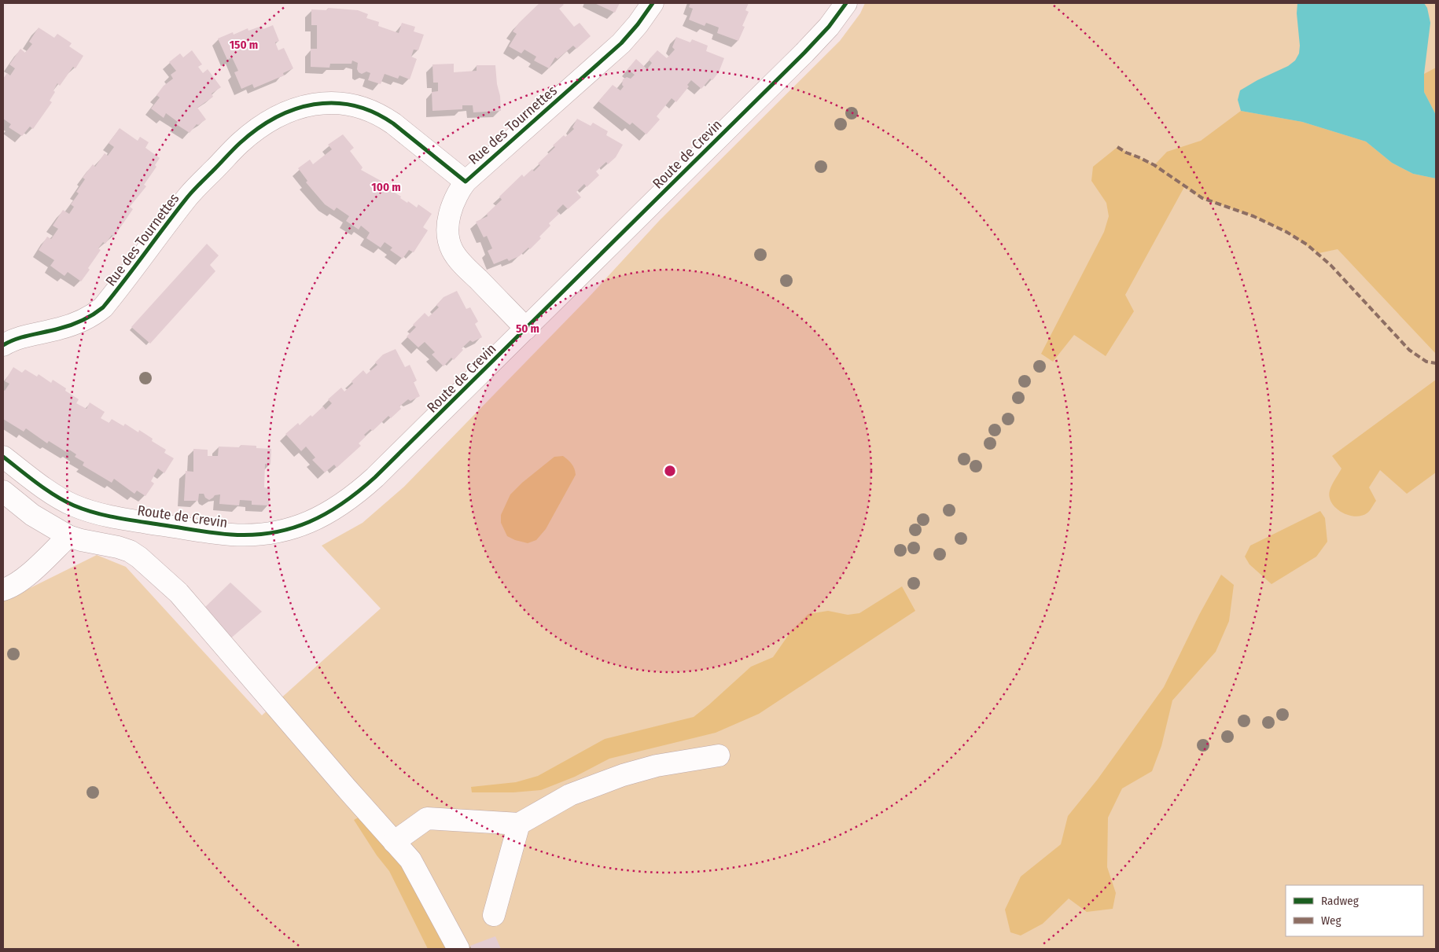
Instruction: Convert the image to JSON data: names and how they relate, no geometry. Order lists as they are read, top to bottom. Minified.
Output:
{"streets":{"street":["Rue des Tournettes","Route de Crevin"]},"crossings":[["Rue des Tournettes","Route de Crevin"]],"legend":["Radweg","Weg"],"rings":["150 m","100 m","50 m"]}
